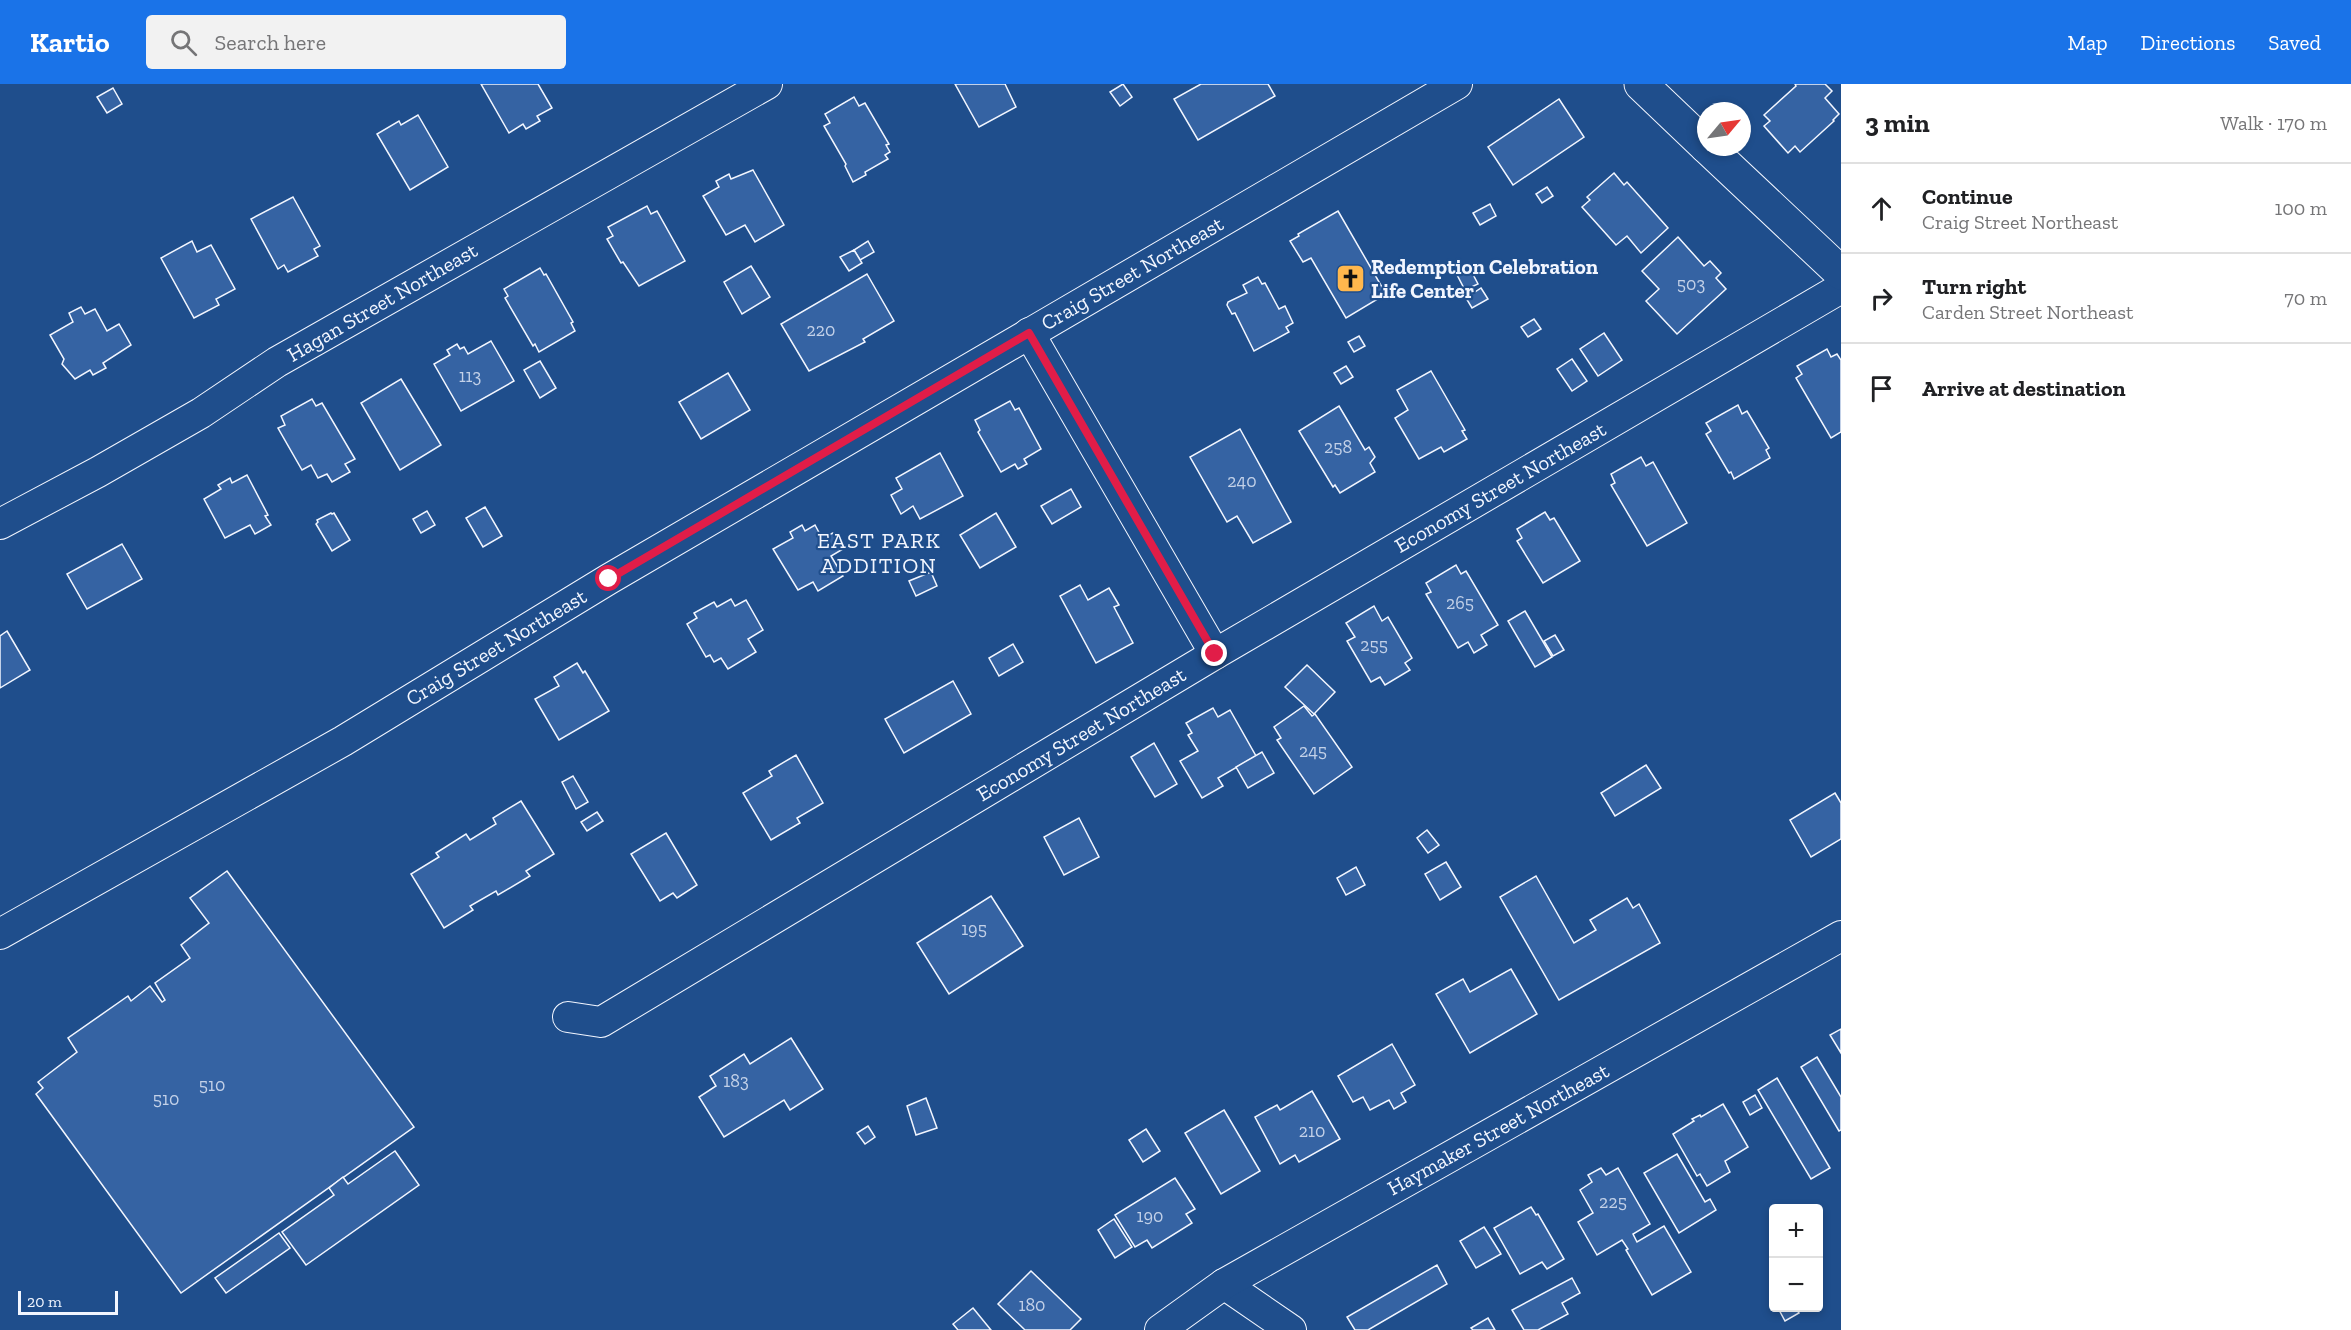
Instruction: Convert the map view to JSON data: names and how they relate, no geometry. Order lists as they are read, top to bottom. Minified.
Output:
{"streets":{"street":["Craig Street Northeast","Hagan Street Northeast","Economy Street Northeast","Haymaker Street Northeast"]},"districts":["EAST PARK ADDITION"],"places":{"church":["Redemption Celebration Life Center"]},"house_numbers":["503","220","113","258","240","265","255","245","195","183","510","510","210","225","190","180"],"scale_bar":"20 m","north":"top right","page":{"header":"Kartio","search":"Search here","nav":["Map","Directions","Saved"],"heading":["3 min","Walk · 170 m"],"list":[["Continue","Craig Street Northeast","100 m"],["Turn right","Carden Street Northeast","70 m"],"Arrive at destination"],"map_buttons":["+","−"],"scale":"20 m"}}
